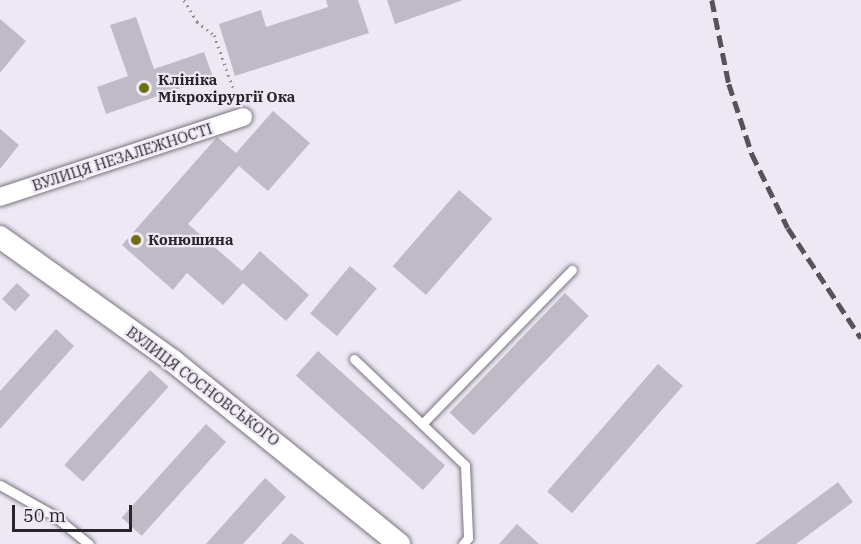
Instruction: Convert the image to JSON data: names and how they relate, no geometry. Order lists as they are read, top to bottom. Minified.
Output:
{"streets":{"street":["ВУЛИЦЯ НЕЗАЛЕЖНОСТІ","ВУЛИЦЯ СОСНОВСЬКОГО"]},"places":["Клініка Мікрохірургії Ока","Конюшина"],"scale_bar":"50 m"}
